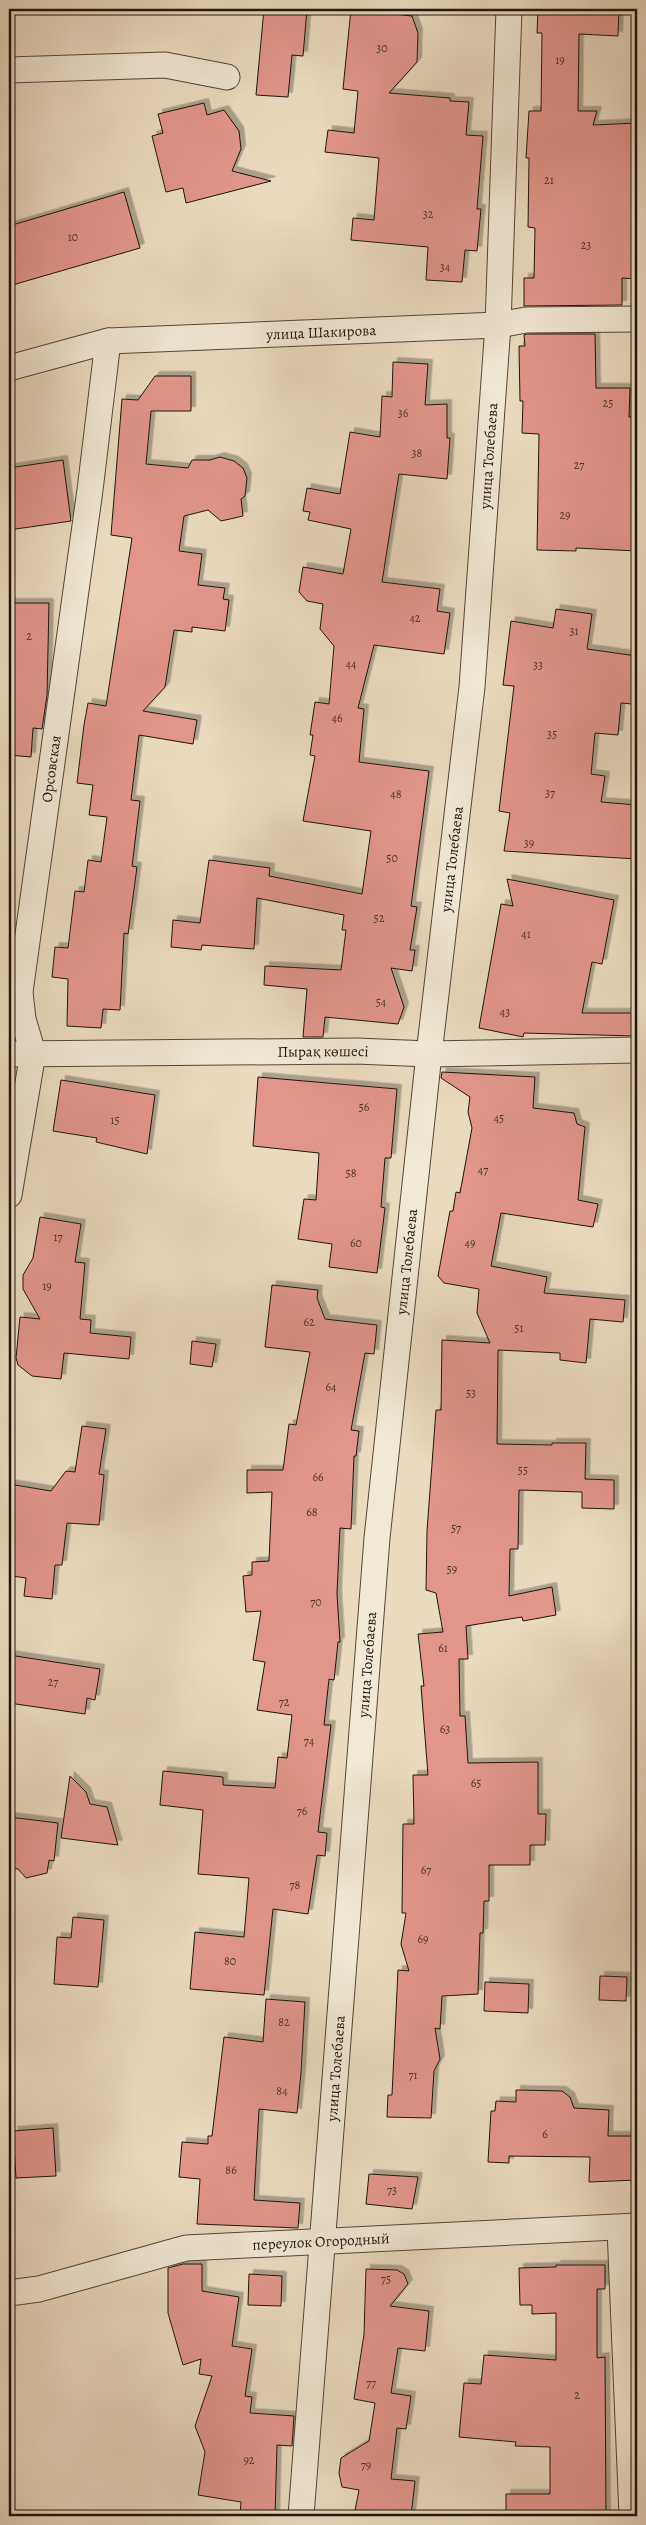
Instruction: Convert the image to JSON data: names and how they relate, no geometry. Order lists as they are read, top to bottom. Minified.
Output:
{"streets":{"street":["улица Шакирова","улица Толебаева","Орсовская","Пырақ көшесі","переулок Огородный"]},"crossings":[["улица Шакирова","улица Толебаева"],["улица Шакирова","Орсовская"],["улица Толебаева","Пырақ көшесі"],["улица Толебаева","переулок Огородный"],["Орсовская","Пырақ көшесі"]],"house_numbers":["30","19","21","32","10","23","34","25","36","38","27","29","42","31","2","44","33","46","35","37","48","39","50","52","41","54","43","56","45","15","47","58","17","60","49","19","62","51","64","53","55","66","68","57","59","70","61","27","72","63","74","65","76","67","78","69","80","82","71","84","6","86","73","75","77","2","92","79"]}
